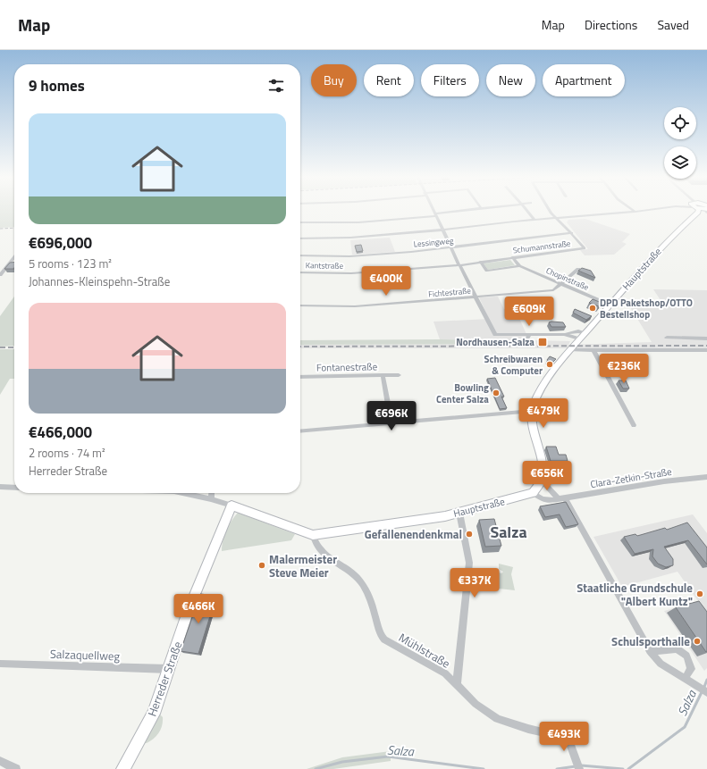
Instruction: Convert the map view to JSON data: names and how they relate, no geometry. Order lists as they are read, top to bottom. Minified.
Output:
{"streets":{"street":["Lessingweg","Schumannstraße","Kantstraße","Hauptstraße","Chopinstraße","Fichtestraße","Fontanestraße","Clara-Zetkin-Straße","Mühlstraße","Salzaquellweg","Herreder Straße"]},"crossings":[["Lessingweg","Schumannstraße"],["Schumannstraße","Kantstraße"],["Hauptstraße","Chopinstraße"],["Hauptstraße","Clara-Zetkin-Straße"],["Hauptstraße","Mühlstraße"],["Hauptstraße","Herreder Straße"],["Chopinstraße","Fichtestraße"],["Salzaquellweg","Herreder Straße"]],"districts":["Salza"],"water":["Salza"],"places":{"other":["DPD Paketshop/OTTO Bestellshop","Schreibwaren & Computer","Bowling Center Salza","Gefallenendenkmal","Malermeister Steve Meier","Staatliche Grundschule \"Albert Kuntz\"","Schulsporthalle"],"transit":["Nordhausen-Salza"]},"page":{"header":"Map","nav":["Map","Directions","Saved"],"chip":["Buy","Rent","Filters","New","Apartment"],"heading":"9 homes","list":[{"name":"€696,000","note":"5 rooms · 123 m² · Johannes-Kleinspehn-Straße"},{"name":"€466,000","note":"2 rooms · 74 m² · Herreder Straße"}],"price":["€400K","€609K","€236K","€479K","€696K","€656K","€337K","€466K","€493K"]}}
